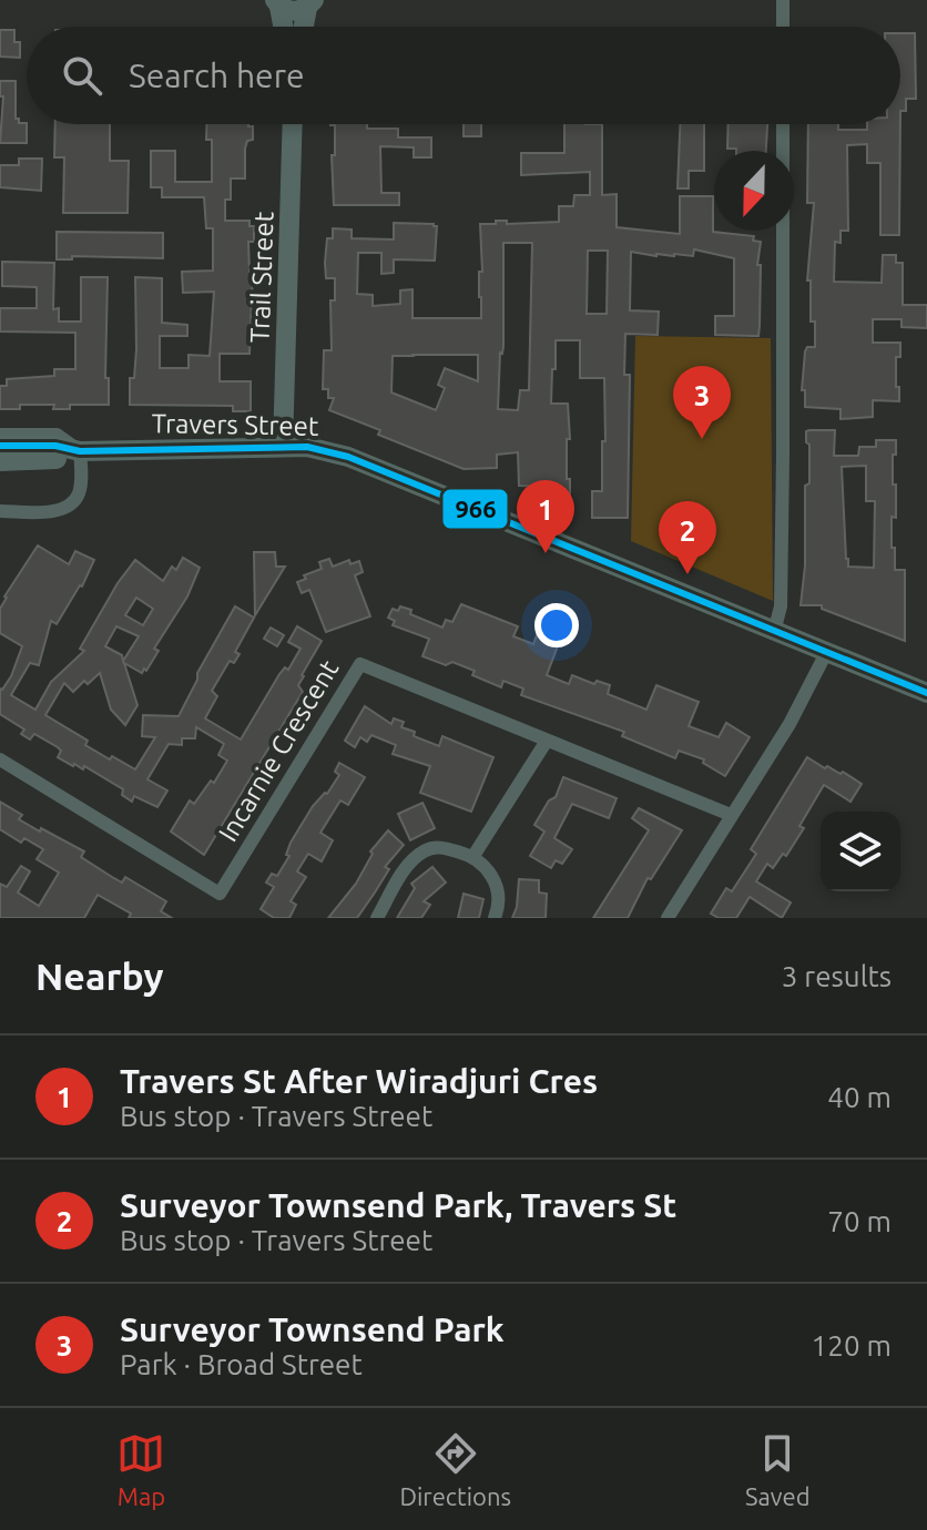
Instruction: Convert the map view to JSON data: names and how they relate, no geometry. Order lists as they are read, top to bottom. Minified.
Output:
{"streets":{"main road":["Trail Street","Travers Street"],"street":["Incarnie Crescent"]},"crossings":[["Trail Street","Travers Street"]],"lines":["transit line 966"],"north":"bottom","page":{"search":"Search here","pins":["3","1","2"],"heading":["Nearby","3 results"],"list":[{"mark":"1","name":"Travers St After Wiradjuri Cres","note":"Bus stop · Travers Street","value":"40 m"},{"mark":"2","name":"Surveyor Townsend Park, Travers St","note":"Bus stop · Travers Street","value":"70 m"},{"mark":"3","name":"Surveyor Townsend Park","note":"Park · Broad Street","value":"120 m"}],"nav":["Map","Directions","Saved"]}}
